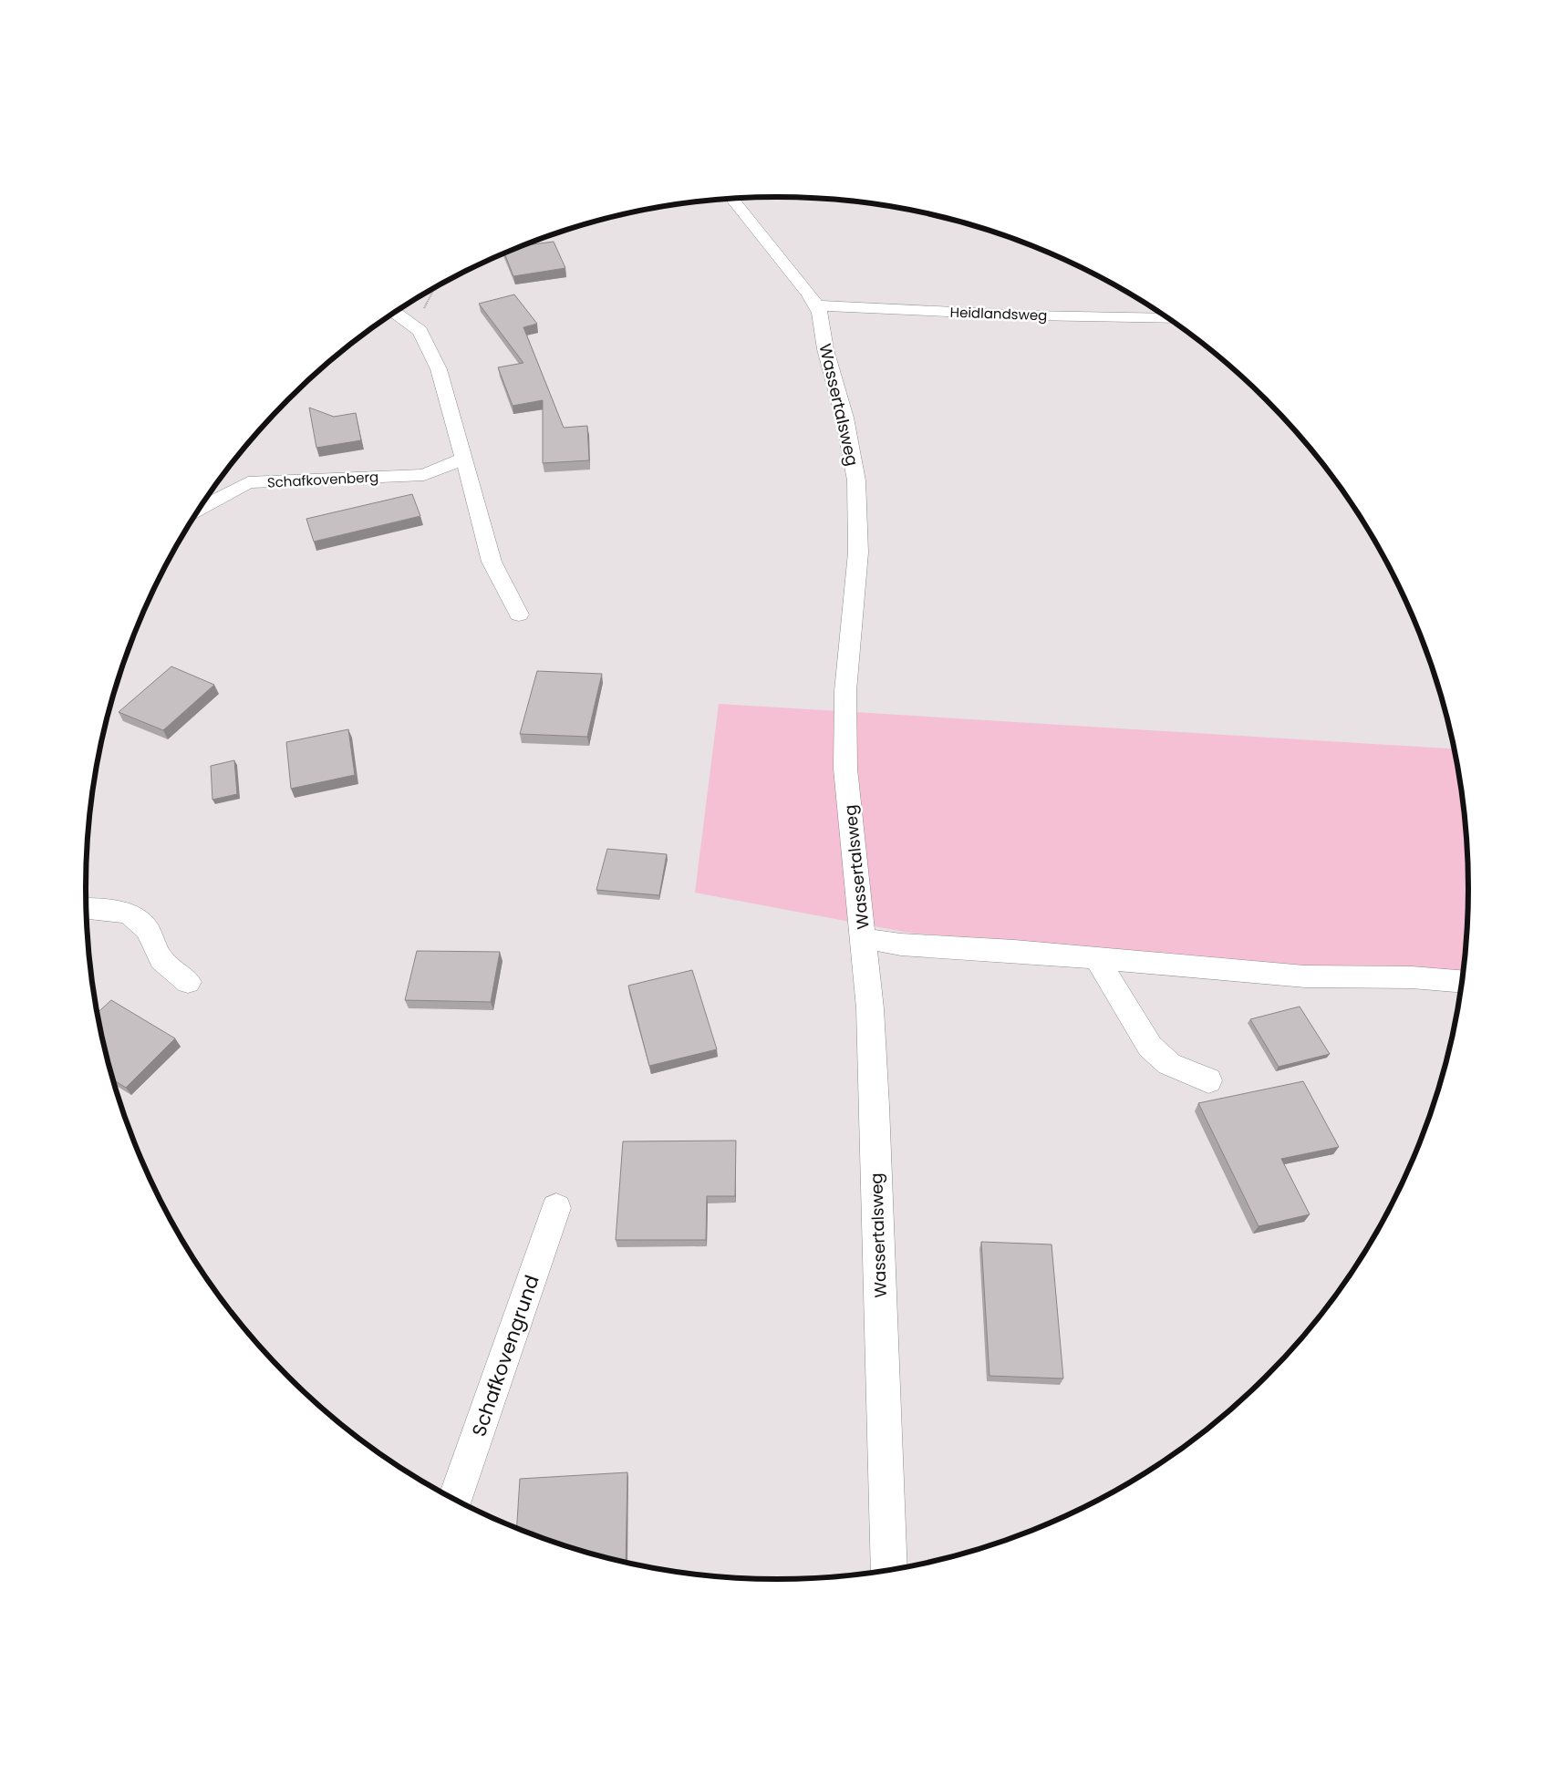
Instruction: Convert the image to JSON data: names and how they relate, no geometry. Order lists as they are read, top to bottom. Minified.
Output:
{"streets":{"street":["Heidlandsweg","Wassertalsweg","Schafkovenberg","Schafkovengrund"]},"crossings":[["Heidlandsweg","Wassertalsweg"]]}
